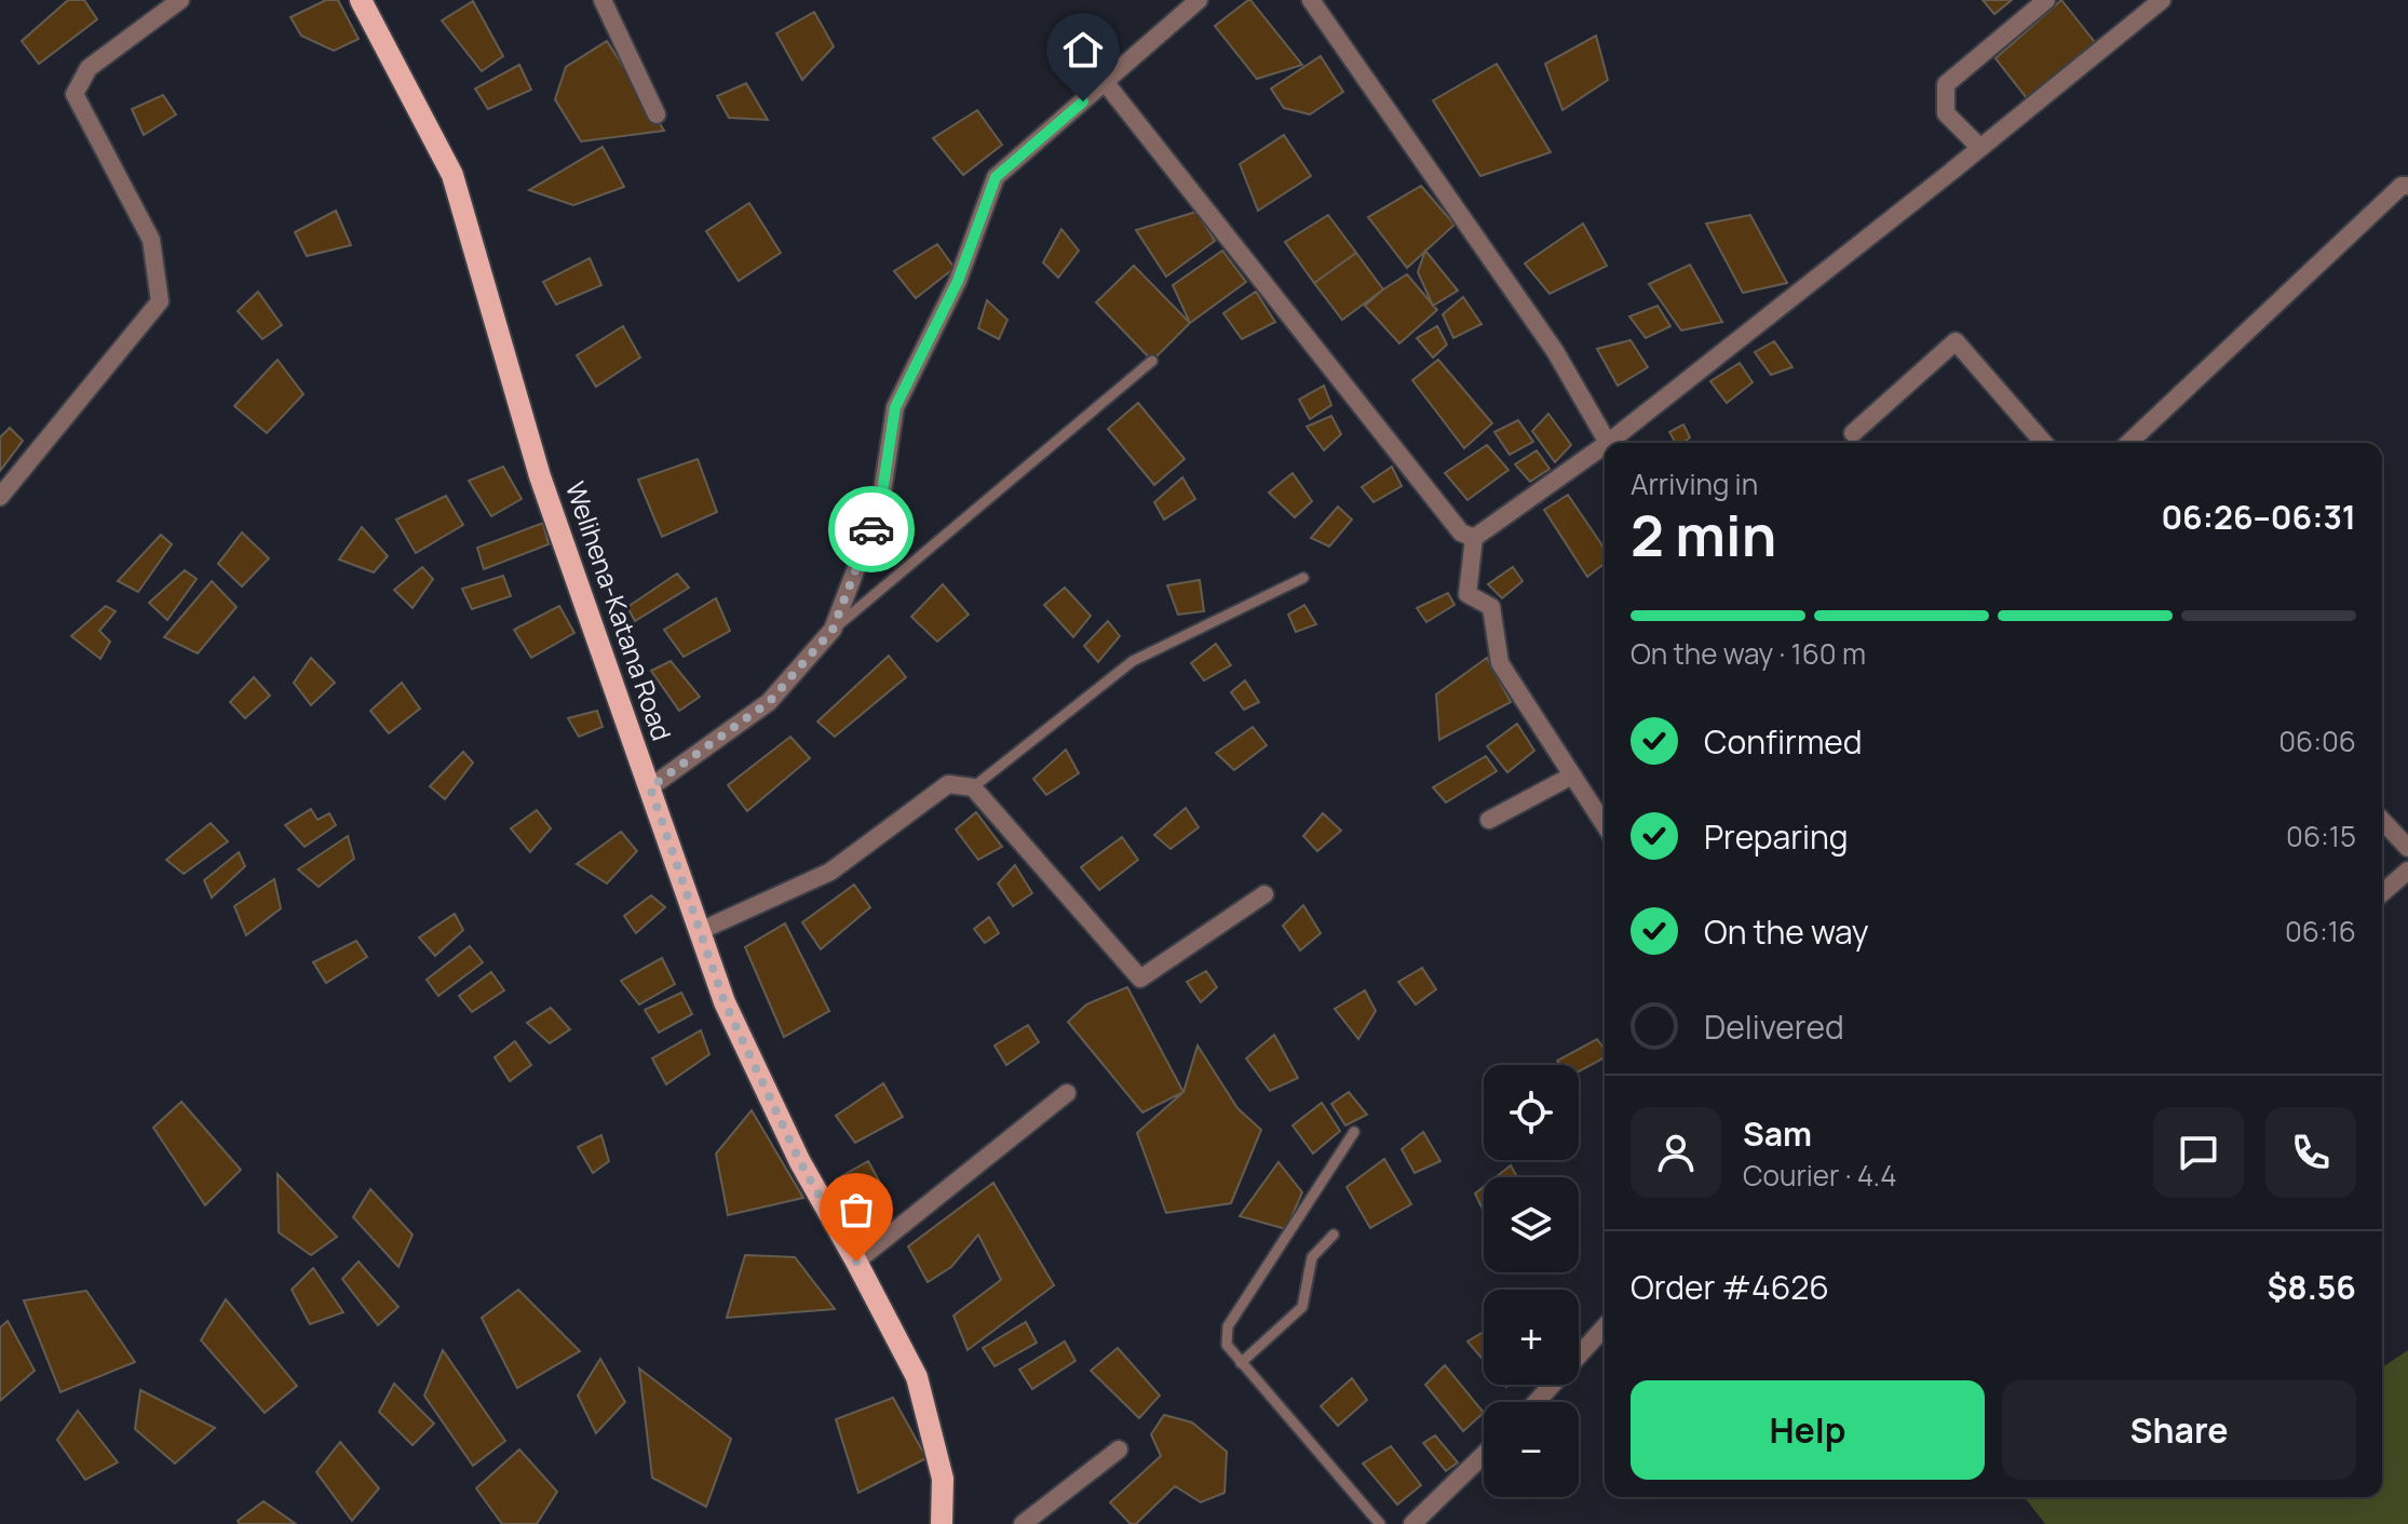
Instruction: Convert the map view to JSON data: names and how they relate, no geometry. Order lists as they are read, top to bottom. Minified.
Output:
{"streets":{"main road":["Welihena-Katana Road"]},"page":{"heading":["2 min","Arriving in","06:26–06:31"],"panel":["Sam","Courier · 4.4","Order #4626","$8.56"],"bar":"On the way · 160 m","list":[["Confirmed","06:06"],["Preparing","06:15"],["On the way","06:16"],"Delivered"],"map_buttons":["+","−"],"buttons":["Help","Share"]}}
